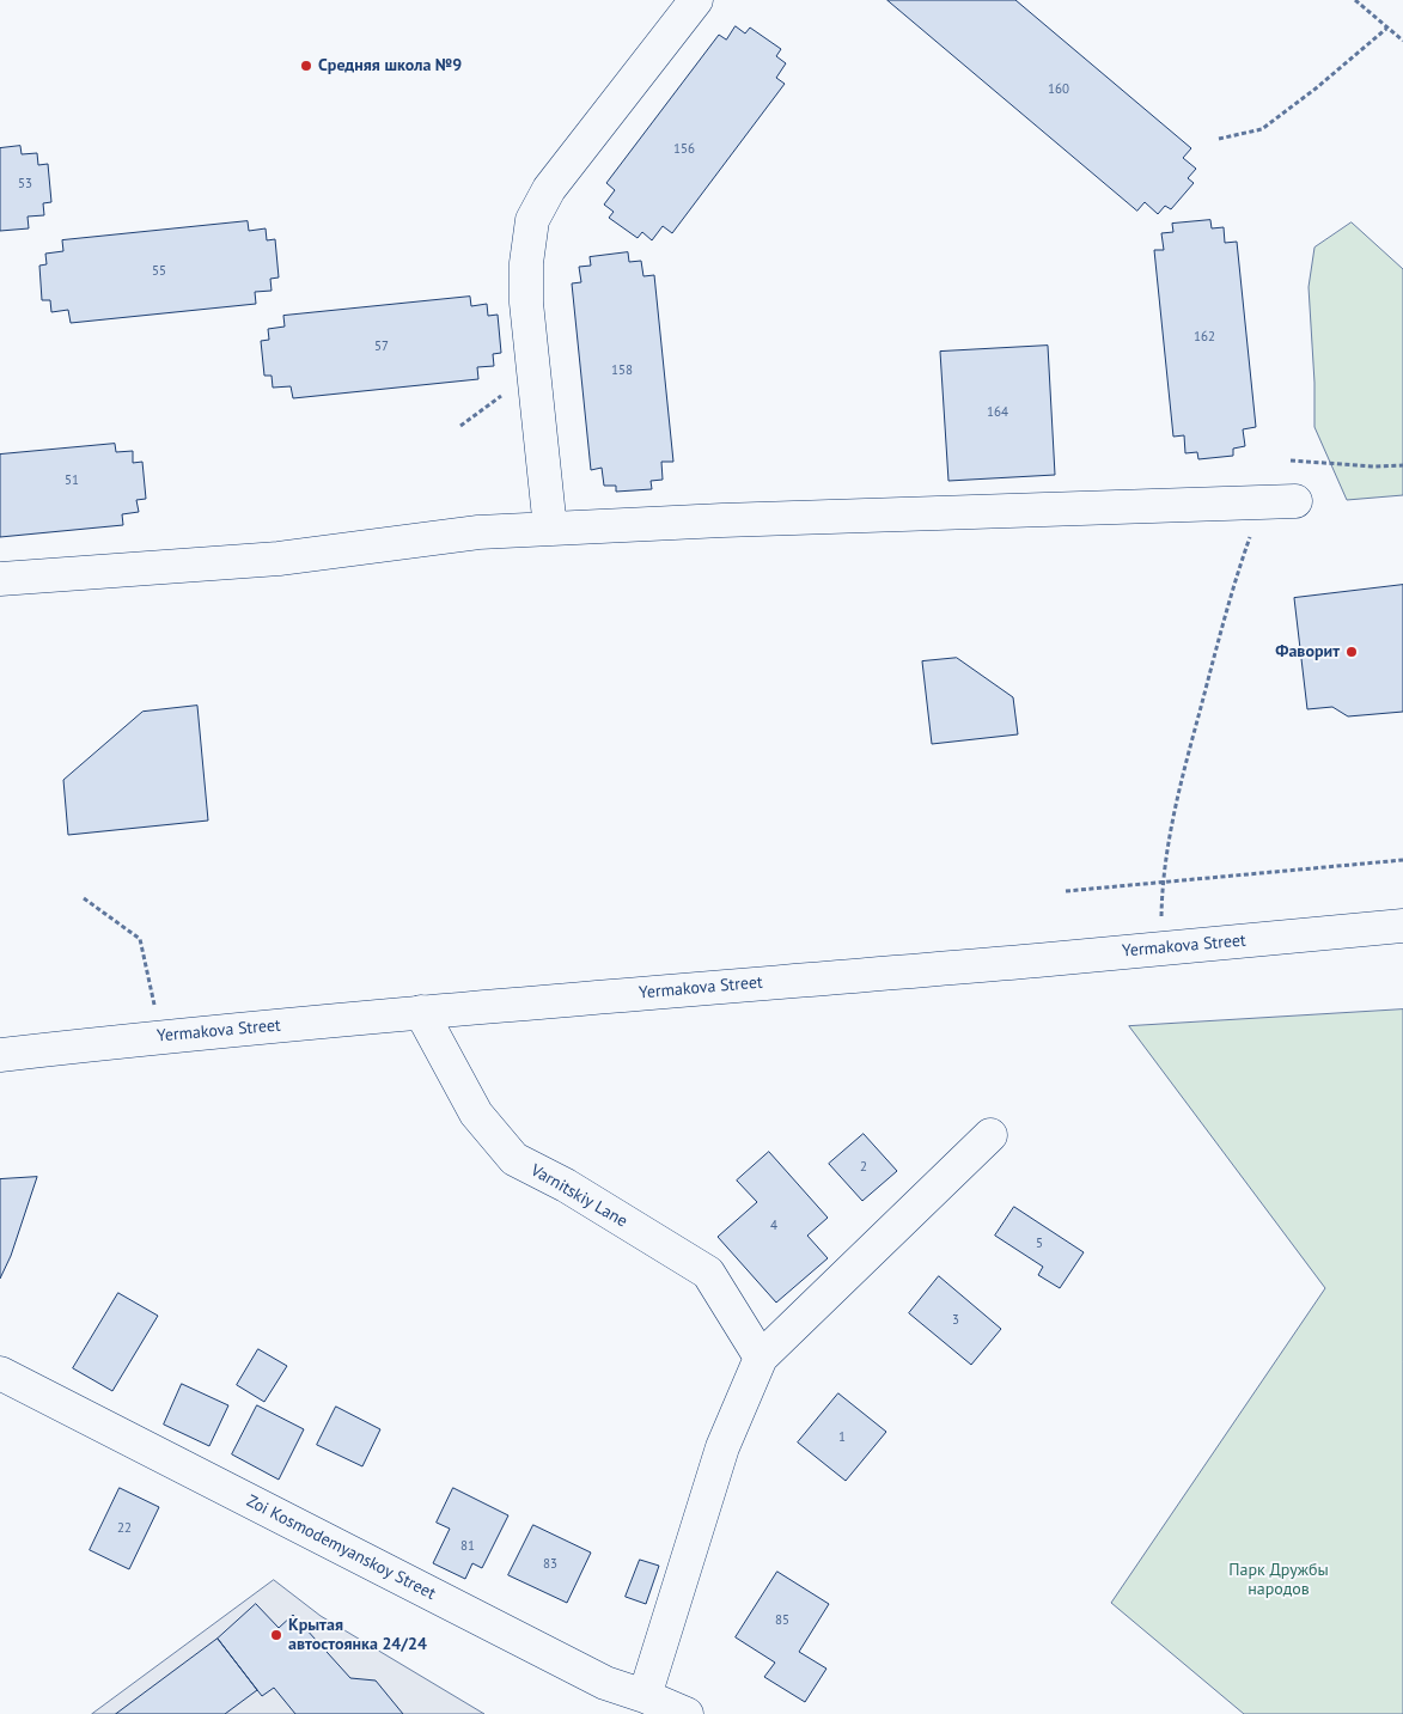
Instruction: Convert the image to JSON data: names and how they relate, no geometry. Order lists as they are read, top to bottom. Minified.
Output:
{"streets":{"street":["Yermakova Street","Varnitskiy Lane","Zoi Kosmodemyanskoy Street"]},"crossings":[["Yermakova Street","Varnitskiy Lane"]],"parks":["Парк Дружбы народов"],"places":["Средняя школа №9","Фаворит","Крытая автостоянка 24/24"],"house_numbers":["160","156","53","55","162","57","158","164","51","2","4","5","3","1","22","81","83","85"]}
